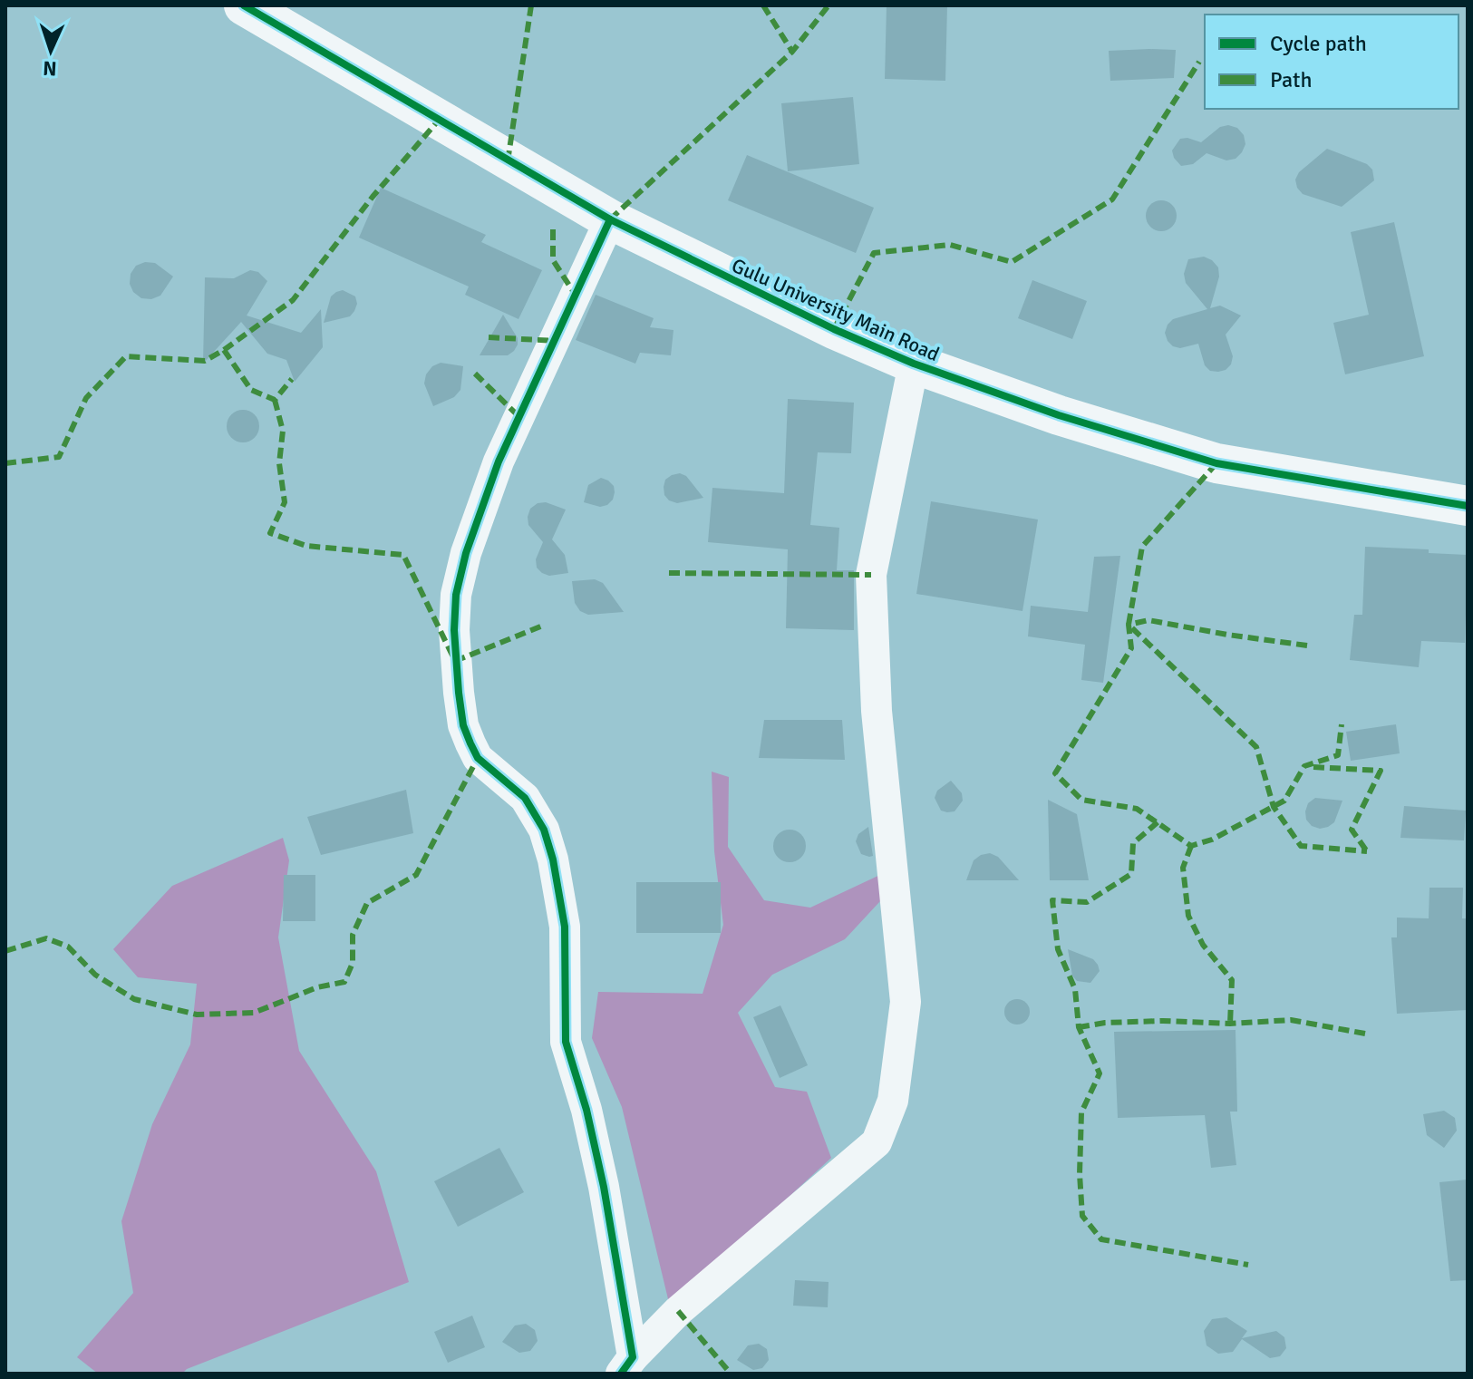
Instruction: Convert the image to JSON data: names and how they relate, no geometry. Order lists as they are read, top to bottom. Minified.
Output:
{"streets":{"street":["Gulu University Main Road"]},"legend":["Cycle path","Path"],"north":"bottom"}
